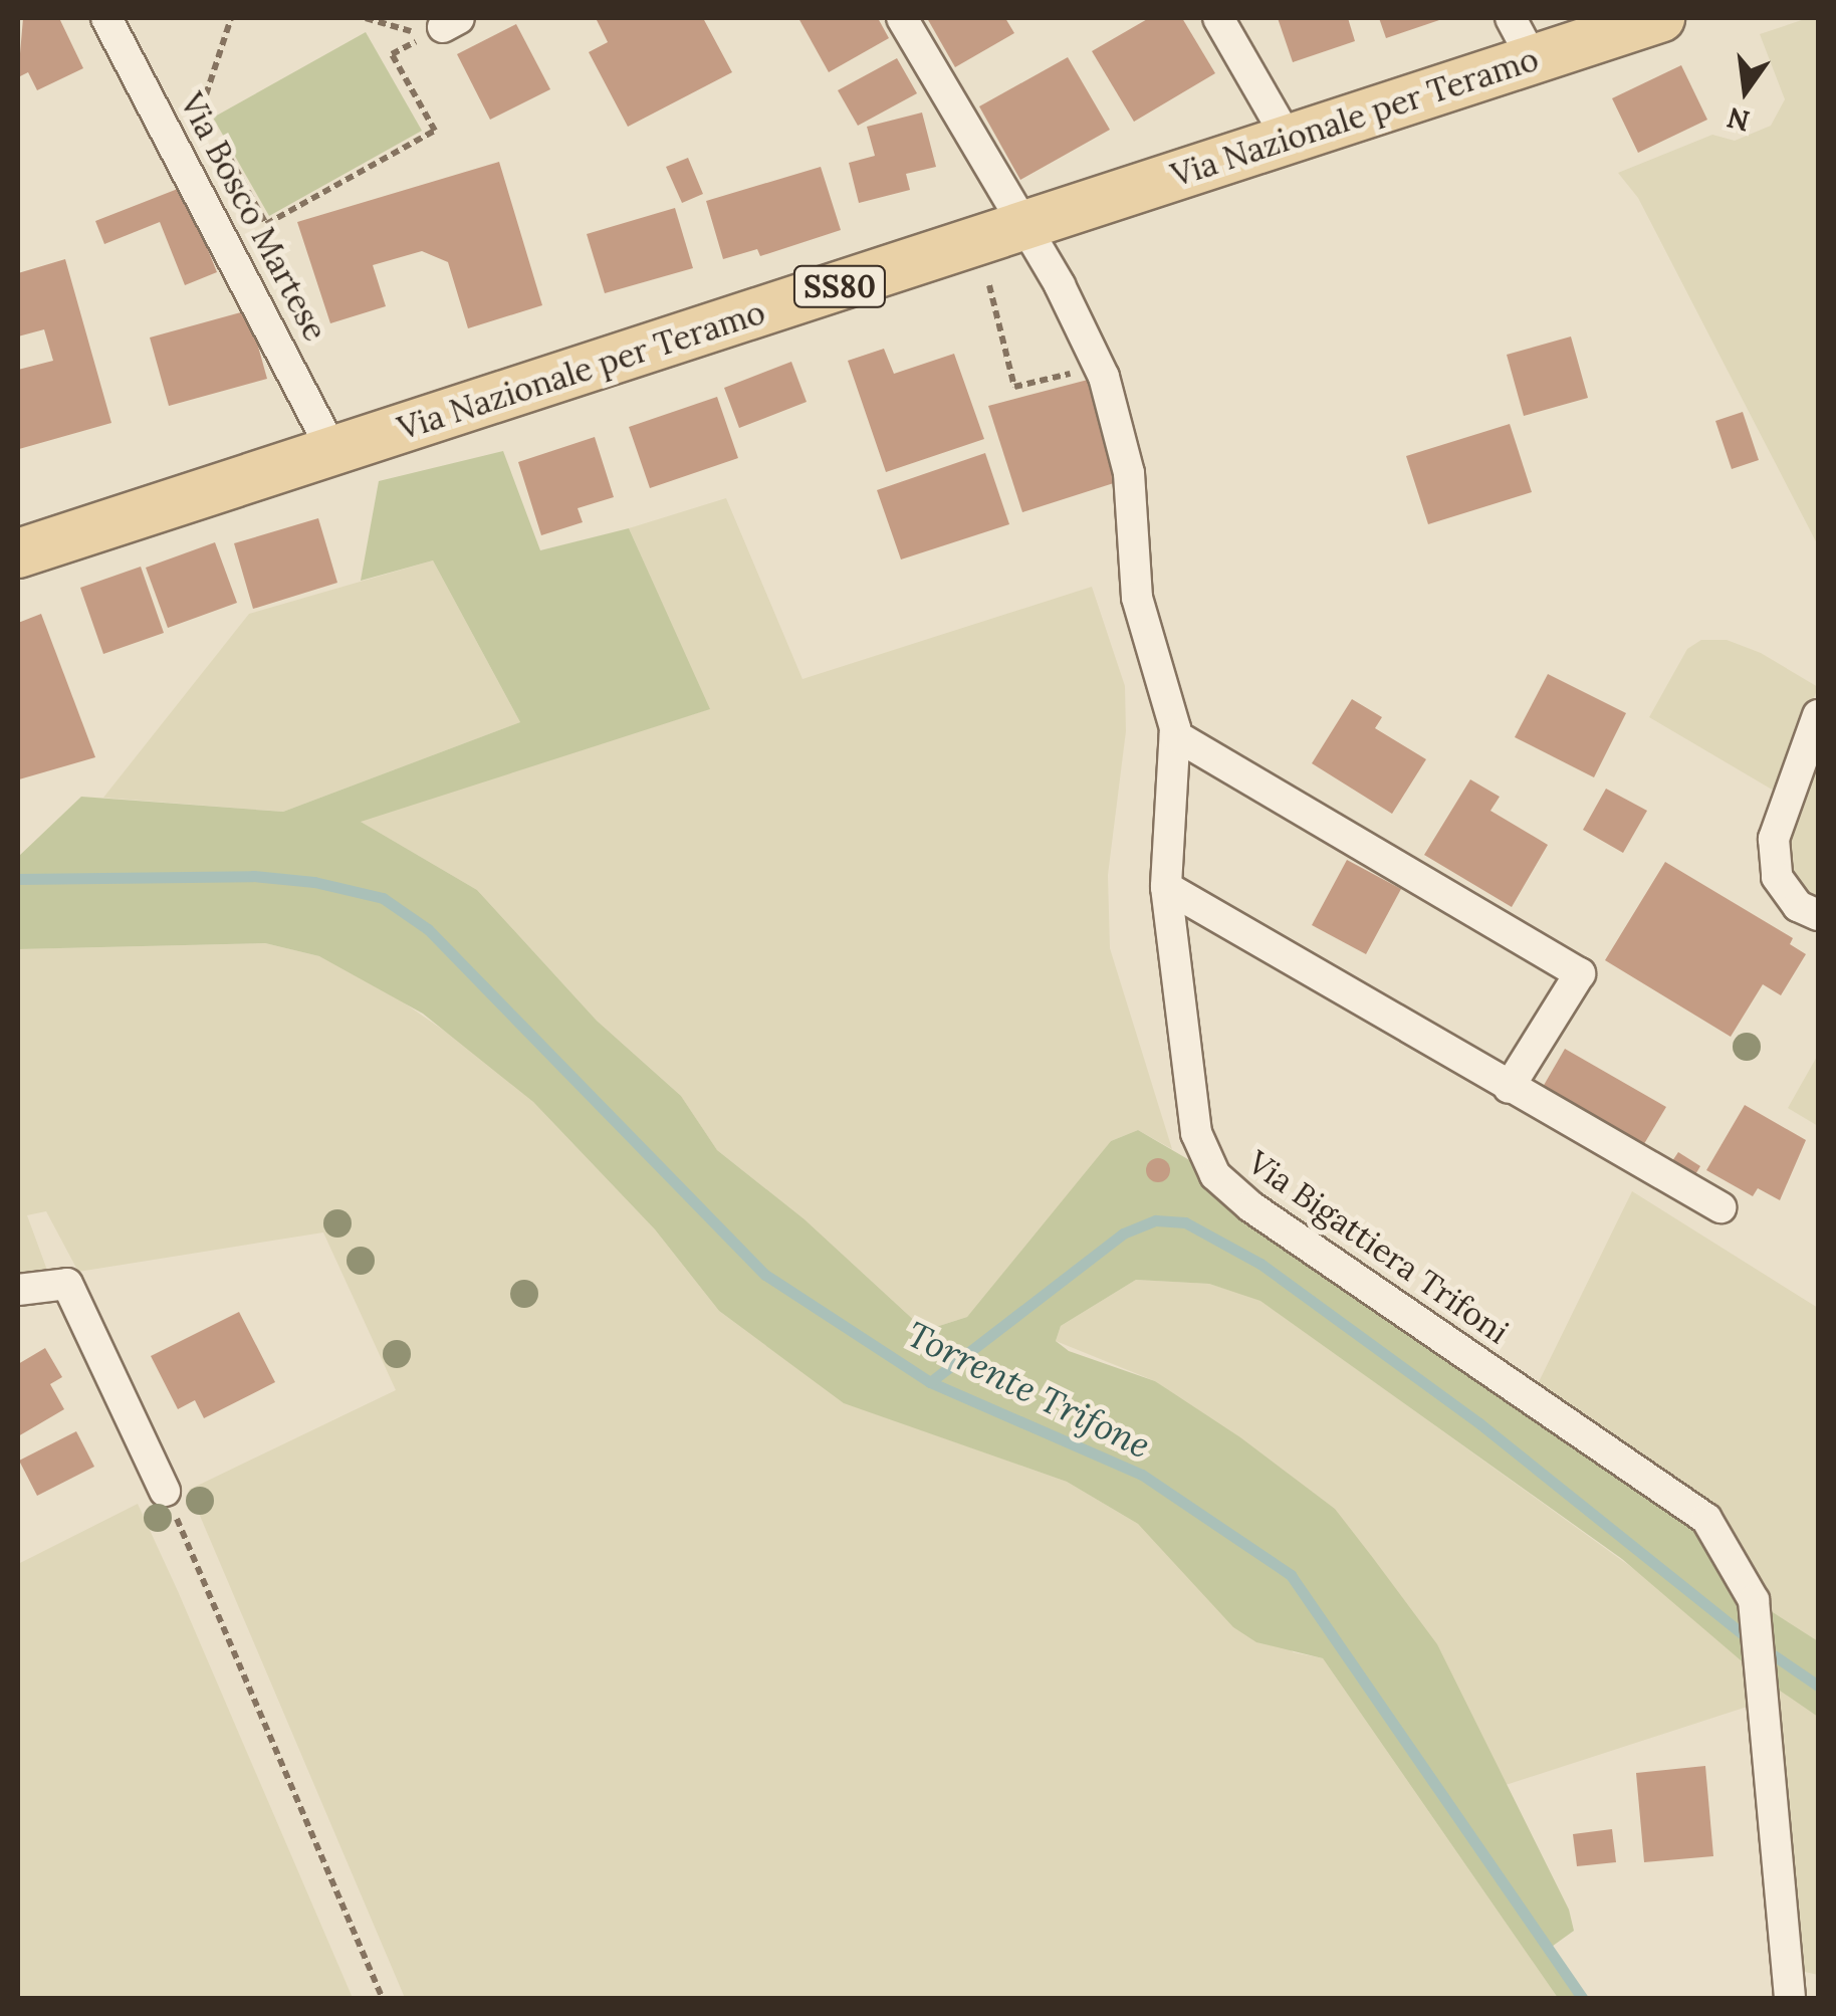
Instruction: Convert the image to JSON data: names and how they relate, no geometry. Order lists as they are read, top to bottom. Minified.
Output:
{"streets":{"main road":["Via Nazionale per Teramo","SS80"],"street":["Via Bosco Martese","Via Bigattiera Trifoni"]},"crossings":[["Via Nazionale per Teramo","Via Bosco Martese"],["Via Nazionale per Teramo","Via Bigattiera Trifoni"]],"water":["Torrente Trifone"],"north":"bottom"}
